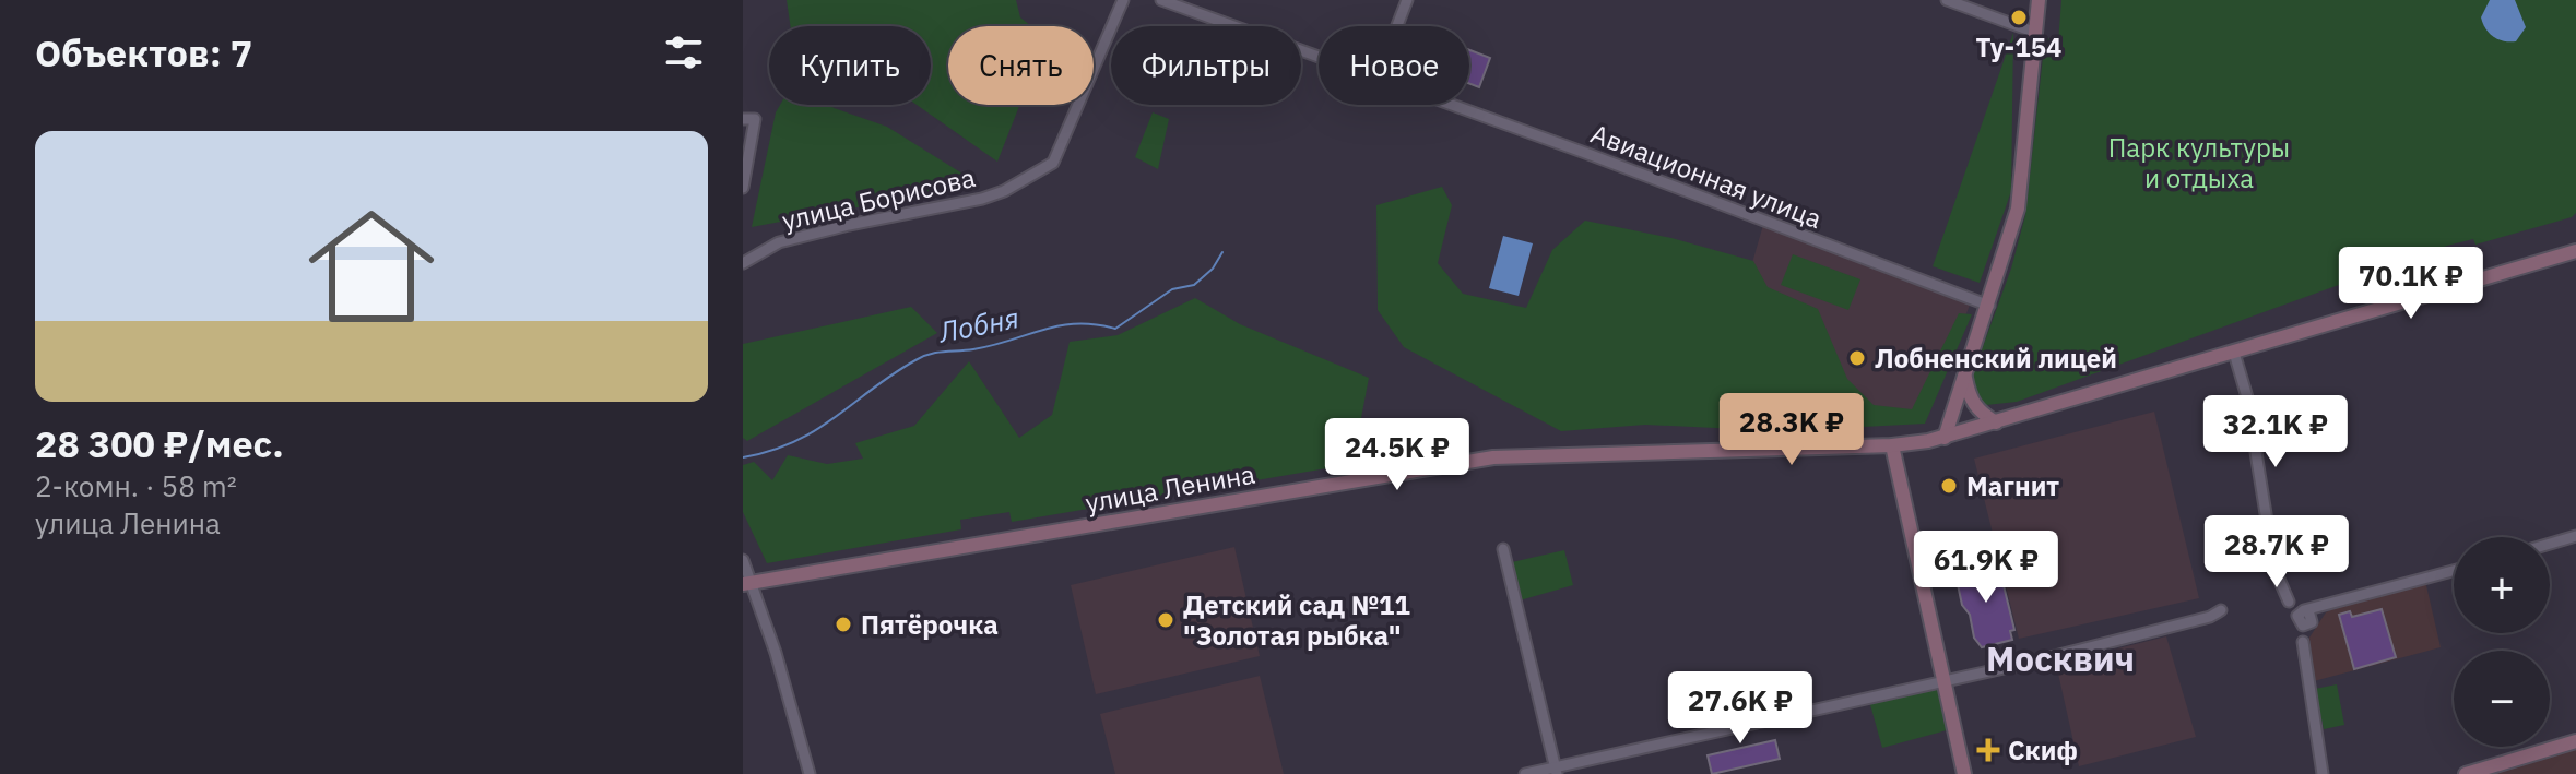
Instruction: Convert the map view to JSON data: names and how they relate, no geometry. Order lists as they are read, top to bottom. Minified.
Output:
{"streets":{"main road":["улица Ленина"],"street":["Авиационная улица","улица Борисова"]},"districts":["Москвич"],"water":["Лобня"],"parks":["Парк культуры и отдыха"],"places":{"other":["Ту-154","Лобненский лицей","Магнит","Детский сад №11 \"Золотая рыбка\"","Пятёрочка"],"health":["Скиф"]},"page":{"heading":"Объектов: 7","chip":["Купить","Снять","Фильтры","Новое"],"list":[{"name":"28 300 ₽/мес.","note":"2-комн. · 58 m² · улица Ленина"}],"price":["70.1K ₽","28.3K ₽","32.1K ₽","24.5K ₽","28.7K ₽","61.9K ₽","27.6K ₽"],"map_buttons":["+","−"]}}
